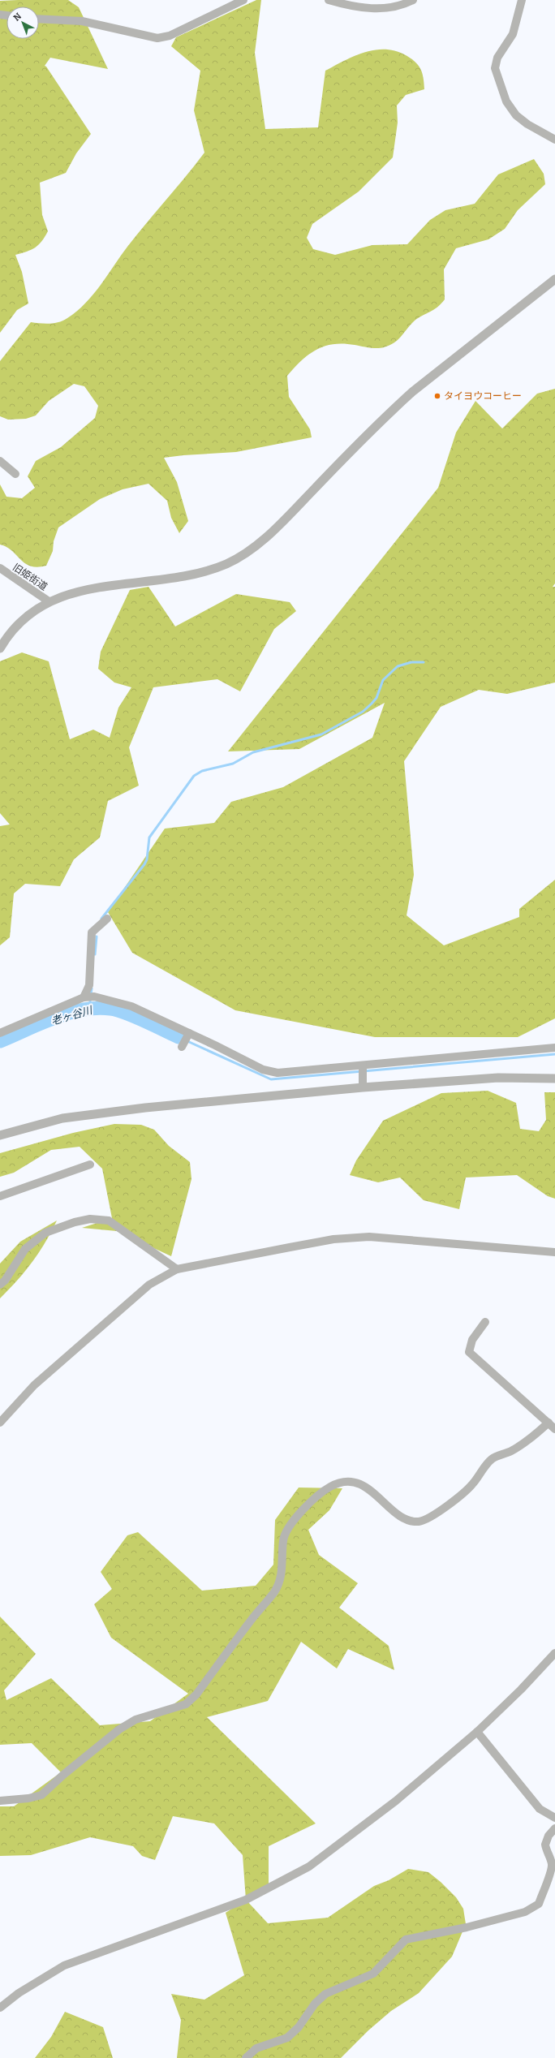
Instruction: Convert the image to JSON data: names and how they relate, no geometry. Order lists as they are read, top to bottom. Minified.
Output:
{"streets":{"street":["旧姫街道"]},"water":["老ヶ谷川"],"places":["タイヨウコーヒー"],"north":"top left"}
